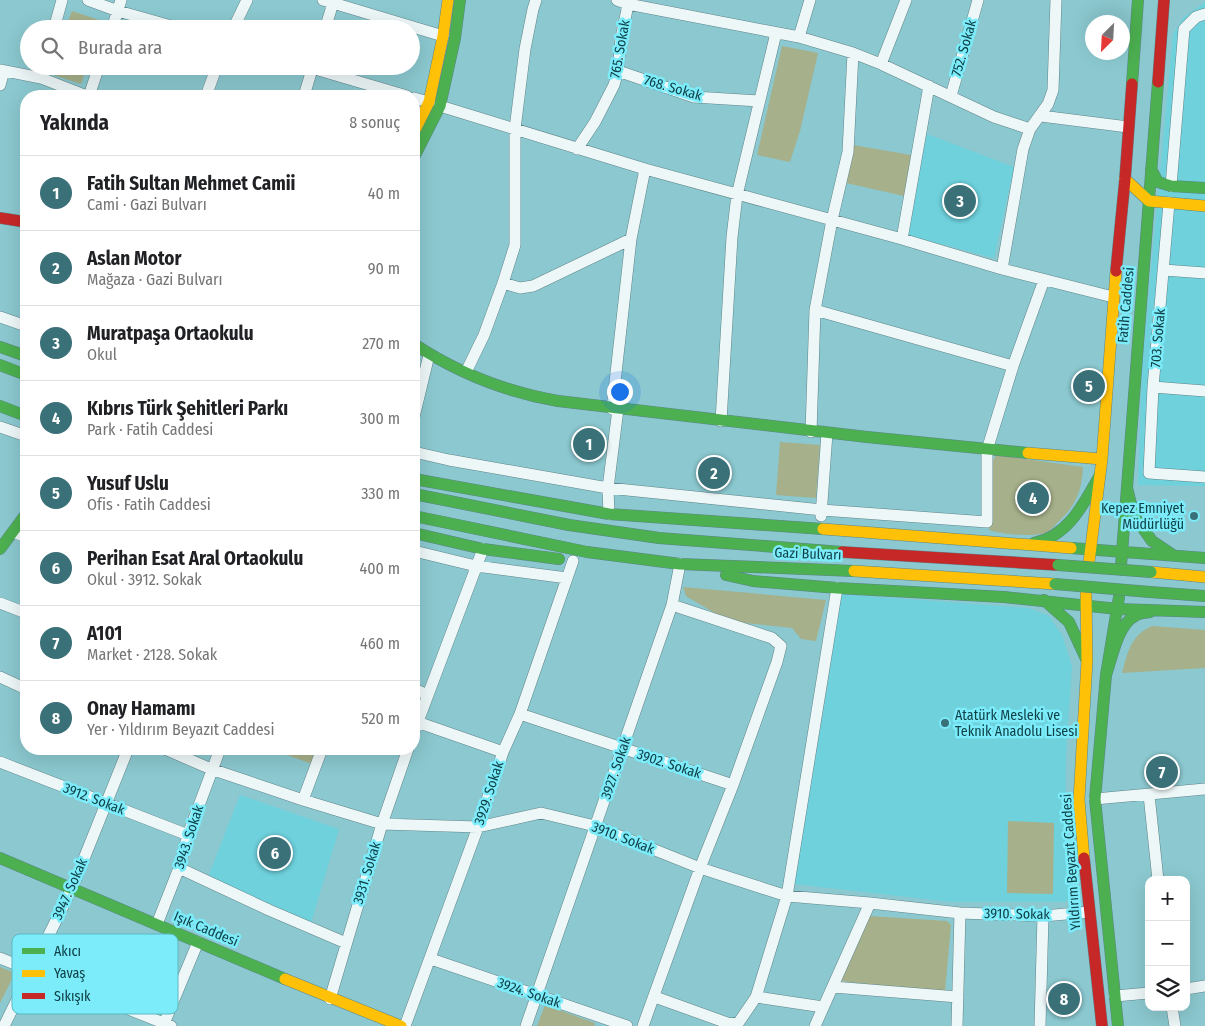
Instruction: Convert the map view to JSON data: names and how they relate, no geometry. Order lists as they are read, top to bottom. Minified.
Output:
{"streets":{"main road":["Fatih Caddesi","Gazi Bulvarı","Yıldırım Beyazıt Caddesi","Işık Caddesi"],"street":["752. Sokak","765. Sokak","768. Sokak","703. Sokak","3902. Sokak","3927. Sokak","3929. Sokak","3912. Sokak","3943. Sokak","3910. Sokak","3931. Sokak","3947. Sokak","3924. Sokak"]},"crossings":[["765. Sokak","768. Sokak"],["Fatih Caddesi","Yıldırım Beyazıt Caddesi"],["Gazi Bulvarı","3927. Sokak"],["3902. Sokak","3927. Sokak"],["3902. Sokak","3929. Sokak"],["3927. Sokak","3910. Sokak"],["3927. Sokak","3924. Sokak"],["3929. Sokak","3910. Sokak"],["3929. Sokak","3924. Sokak"],["3912. Sokak","3943. Sokak"],["3912. Sokak","3947. Sokak"],["3943. Sokak","3910. Sokak"],["3943. Sokak","Işık Caddesi"],["3910. Sokak","Yıldırım Beyazıt Caddesi"],["3910. Sokak","3931. Sokak"],["3931. Sokak","Işık Caddesi"],["3947. Sokak","Işık Caddesi"]],"places":["Kepez Emniyet Müdürlüğü","Atatürk Mesleki ve Teknik Anadolu Lisesi"],"legend":["Akıcı","Yavaş","Sıkışık"],"north":"bottom left","page":{"search":"Burada ara","heading":["Yakında","8 sonuç"],"list":[{"mark":"1","name":"Fatih Sultan Mehmet Camii","note":"Cami · Gazi Bulvarı","value":"40 m"},{"mark":"2","name":"Aslan Motor","note":"Mağaza · Gazi Bulvarı","value":"90 m"},{"mark":"3","name":"Muratpaşa Ortaokulu","note":"Okul","value":"270 m"},{"mark":"4","name":"Kıbrıs Türk Şehitleri Parkı","note":"Park · Fatih Caddesi","value":"300 m"},{"mark":"5","name":"Yusuf Uslu","note":"Ofis · Fatih Caddesi","value":"330 m"},{"mark":"6","name":"Perihan Esat Aral Ortaokulu","note":"Okul · 3912. Sokak","value":"400 m"},{"mark":"7","name":"A101","note":"Market · 2128. Sokak","value":"460 m"},{"mark":"8","name":"Onay Hamamı","note":"Yer · Yıldırım Beyazıt Caddesi","value":"520 m"}],"pins":["3","5","1","2","4","7","6","8"],"map_buttons":["+","−"]}}
